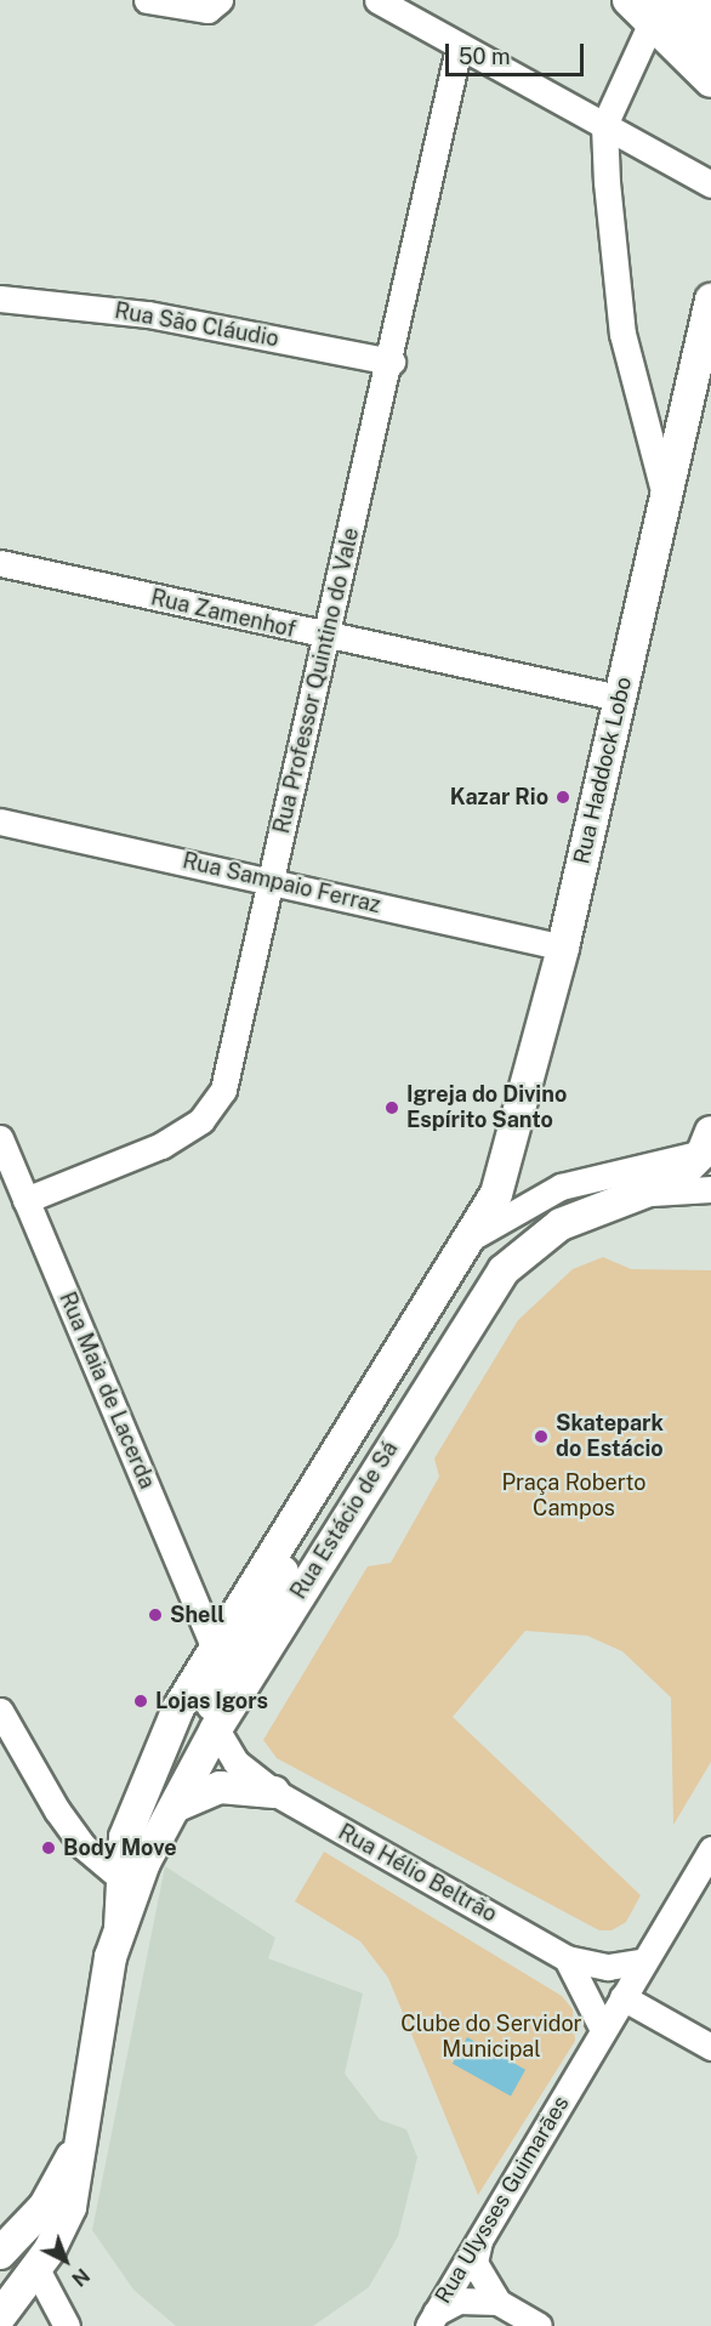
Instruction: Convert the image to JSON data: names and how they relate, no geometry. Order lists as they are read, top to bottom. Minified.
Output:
{"streets":{"main road":["Rua Haddock Lobo","Rua Estácio de Sá"],"street":["Rua São Cláudio","Rua Zamenhof","Rua Professor Quintino do Vale","Rua Sampaio Ferraz","Rua Maia de Lacerda","Rua Hélio Beltrão","Rua Ulysses Guimarães"]},"crossings":[["Rua São Cláudio","Rua Professor Quintino do Vale"],["Rua Zamenhof","Rua Professor Quintino do Vale"],["Rua Zamenhof","Rua Haddock Lobo"],["Rua Professor Quintino do Vale","Rua Sampaio Ferraz"],["Rua Professor Quintino do Vale","Rua Maia de Lacerda"],["Rua Haddock Lobo","Rua Sampaio Ferraz"],["Rua Haddock Lobo","Rua Estácio de Sá"],["Rua Maia de Lacerda","Rua Estácio de Sá"],["Rua Estácio de Sá","Rua Hélio Beltrão"],["Rua Hélio Beltrão","Rua Ulysses Guimarães"]],"parks":["Praça Roberto Campos","Clube do Servidor Municipal"],"places":["Kazar Rio","Igreja do Divino Espírito Santo","Skatepark do Estácio","Shell","Lojas Igors","Body Move"],"scale_bar":"50 m","north":"bottom right"}
